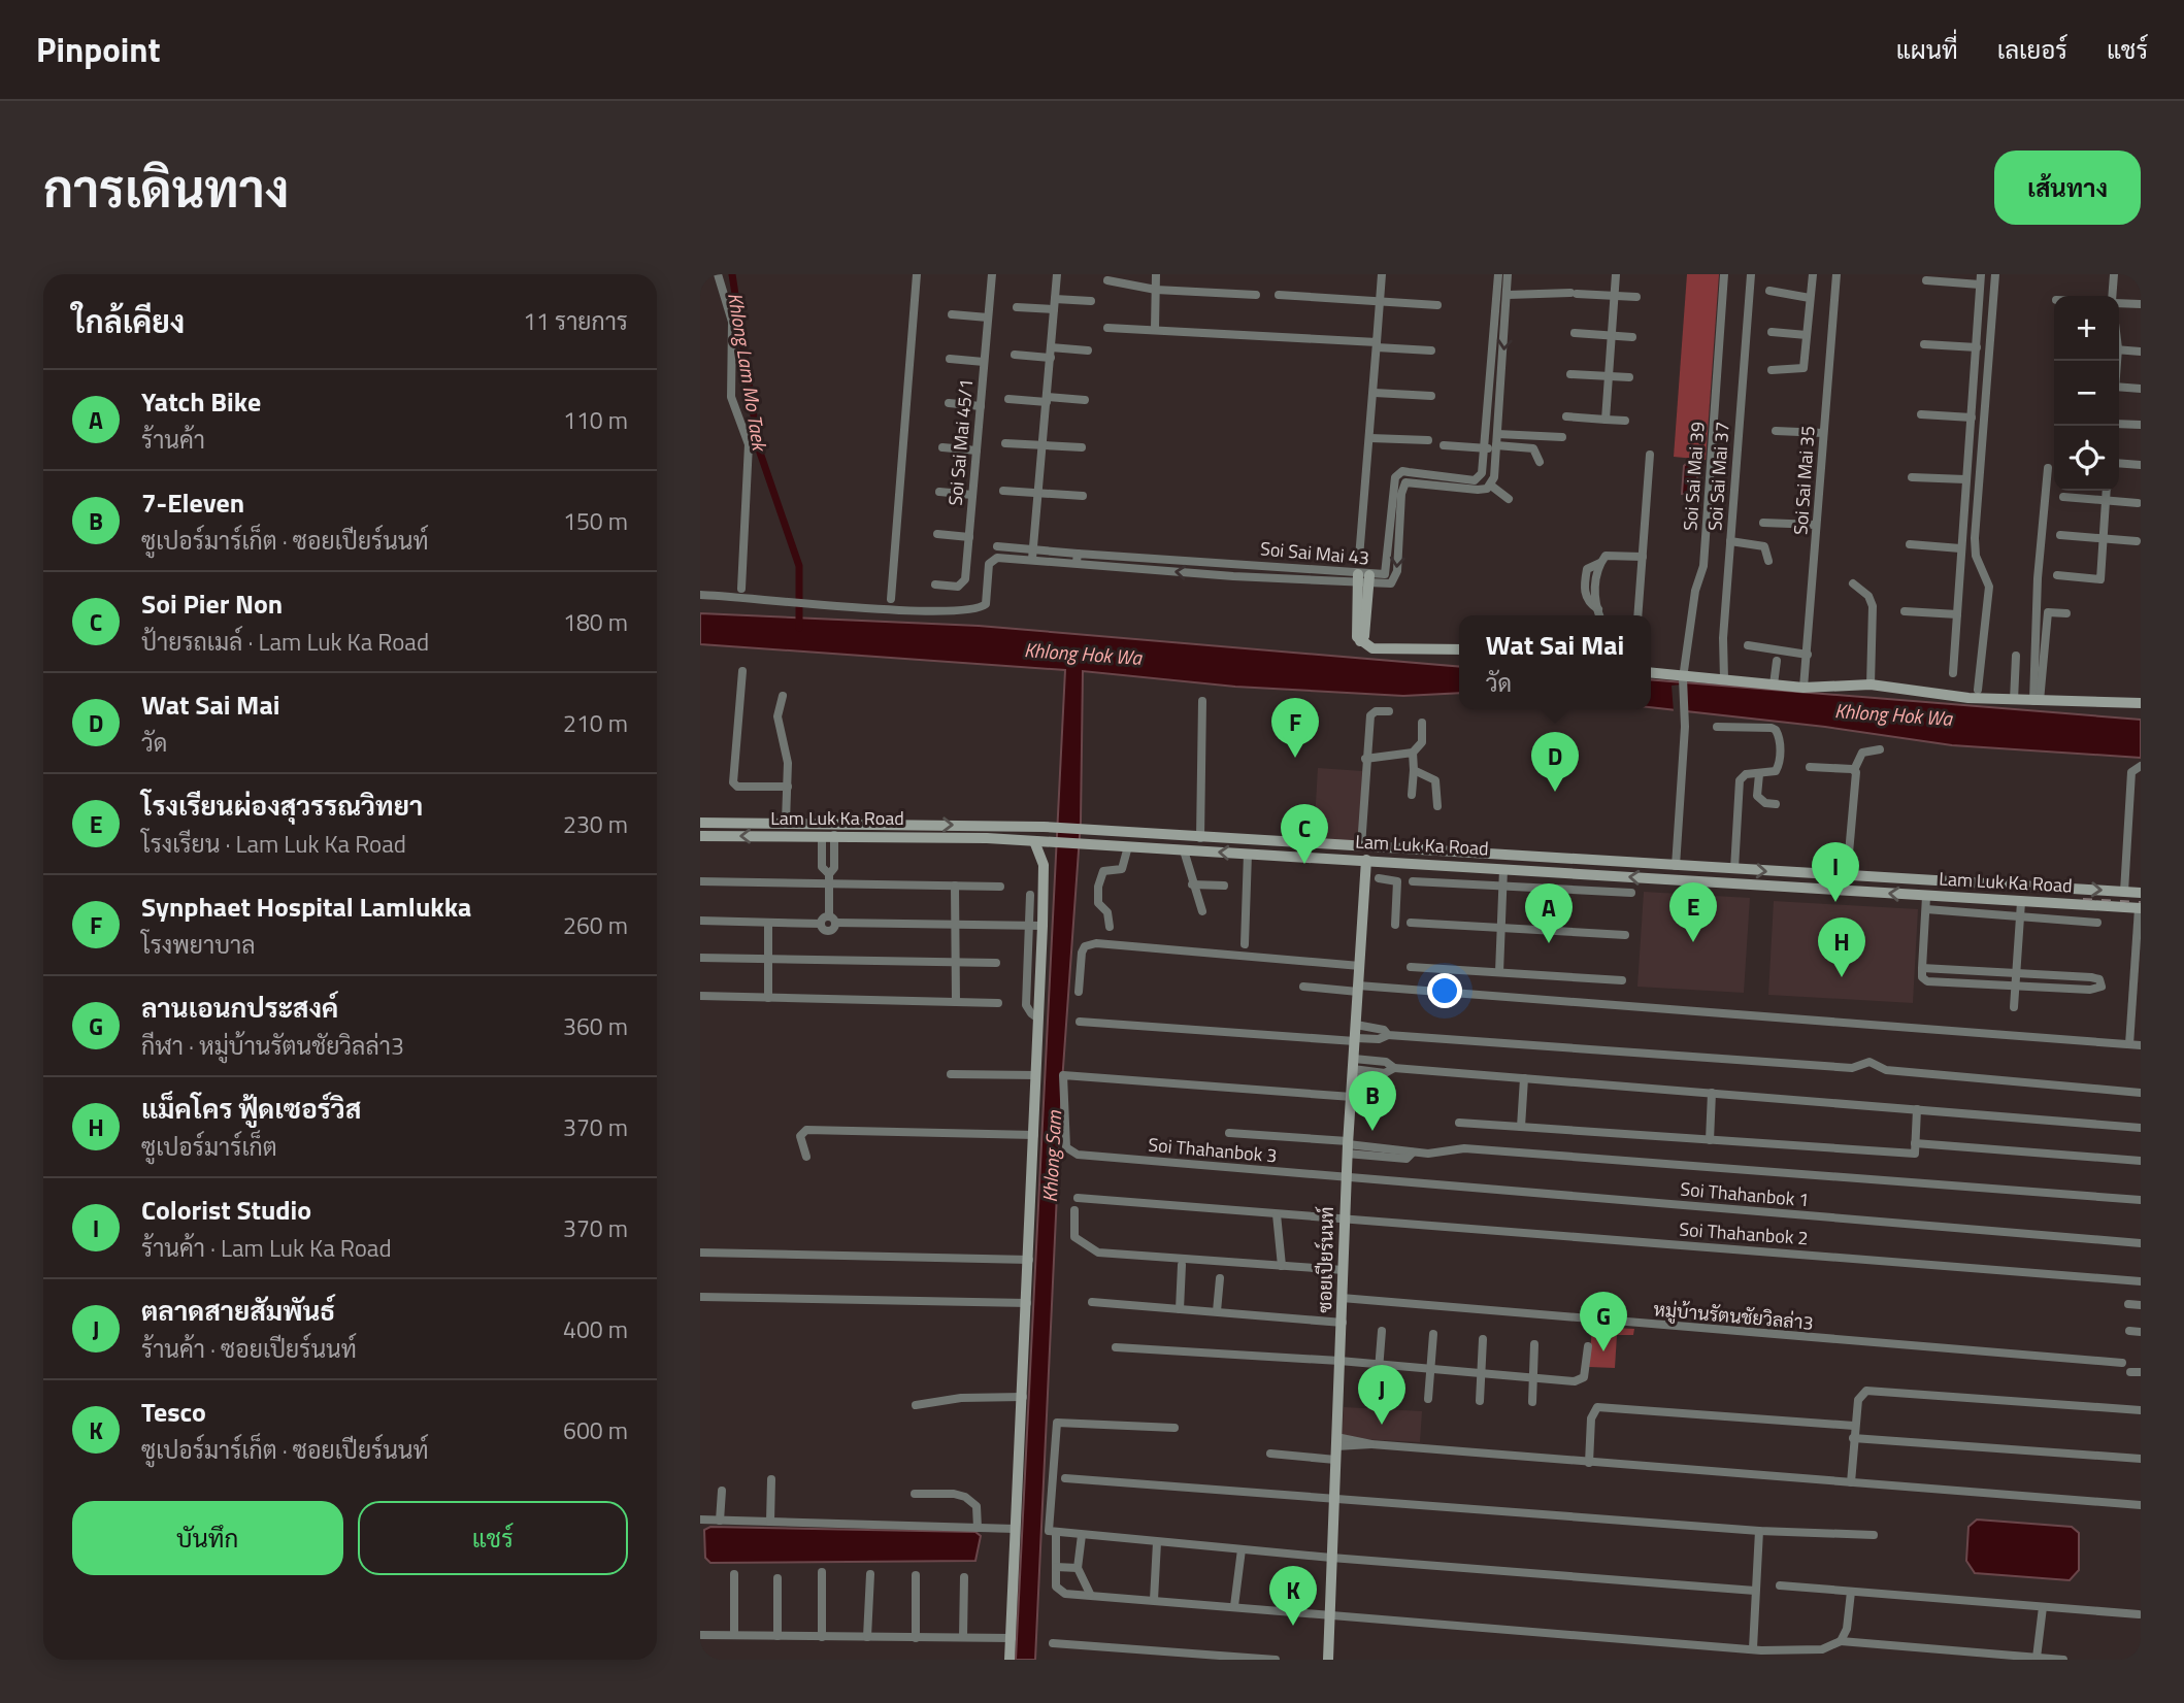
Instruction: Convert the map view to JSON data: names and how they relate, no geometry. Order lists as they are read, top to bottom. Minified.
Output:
{"streets":{"main road":["Lam Luk Ka Road","ซอยเปียร์นนท์"],"street":["Soi Sai Mai 45/1","Soi Sai Mai 39","Soi Sai Mai 37","Soi Sai Mai 35","Soi Sai Mai 43","Soi Thahanbok 3","Soi Thahanbok 1","Soi Thahanbok 2","หมู่บ้านรัตนชัยวิลล่า3"]},"crossings":[["Soi Sai Mai 39","Lam Luk Ka Road"],["Lam Luk Ka Road","ซอยเปียร์นนท์"],["Soi Thahanbok 3","Soi Thahanbok 1"],["Soi Thahanbok 3","ซอยเปียร์นนท์"],["Soi Thahanbok 1","ซอยเปียร์นนท์"],["Soi Thahanbok 2","ซอยเปียร์นนท์"],["ซอยเปียร์นนท์","หมู่บ้านรัตนชัยวิลล่า3"]],"water":["Khlong Lam Mo Taek","Khlong Hok Wa","Khlong Sam"],"page":{"header":"Pinpoint","nav":["แผนที่","เลเยอร์","แชร์"],"title":"การเดินทาง","buttons":["เส้นทาง",["บันทึก","แชร์"]],"heading":["ใกล้เคียง","11 รายการ"],"map_buttons":["+","−"],"list":[{"mark":"A","name":"Yatch Bike","note":"ร้านค้า","value":"110 m"},{"mark":"B","name":"7-Eleven","note":"ซูเปอร์มาร์เก็ต · ซอยเปียร์นนท์","value":"150 m"},{"mark":"C","name":"Soi Pier Non","note":"ป้ายรถเมล์ · Lam Luk Ka Road","value":"180 m"},{"mark":"D","name":"Wat Sai Mai","note":"วัด","value":"210 m"},{"mark":"E","name":"โรงเรียนผ่องสุวรรณวิทยา","note":"โรงเรียน · Lam Luk Ka Road","value":"230 m"},{"mark":"F","name":"Synphaet Hospital Lamlukka","note":"โรงพยาบาล","value":"260 m"},{"mark":"G","name":"ลานเอนกประสงค์","note":"กีฬา · หมู่บ้านรัตนชัยวิลล่า3","value":"360 m"},{"mark":"H","name":"แม็คโคร ฟู้ดเซอร์วิส","note":"ซูเปอร์มาร์เก็ต","value":"370 m"},{"mark":"I","name":"Colorist Studio","note":"ร้านค้า · Lam Luk Ka Road","value":"370 m"},{"mark":"J","name":"ตลาดสายสัมพันธ์","note":"ร้านค้า · ซอยเปียร์นนท์","value":"400 m"},{"mark":"K","name":"Tesco","note":"ซูเปอร์มาร์เก็ต · ซอยเปียร์นนท์","value":"600 m"}],"popup":["Wat Sai Mai","วัด"],"pins":["F","D","C","I","E","A","H","B","G","J","K"]}}
